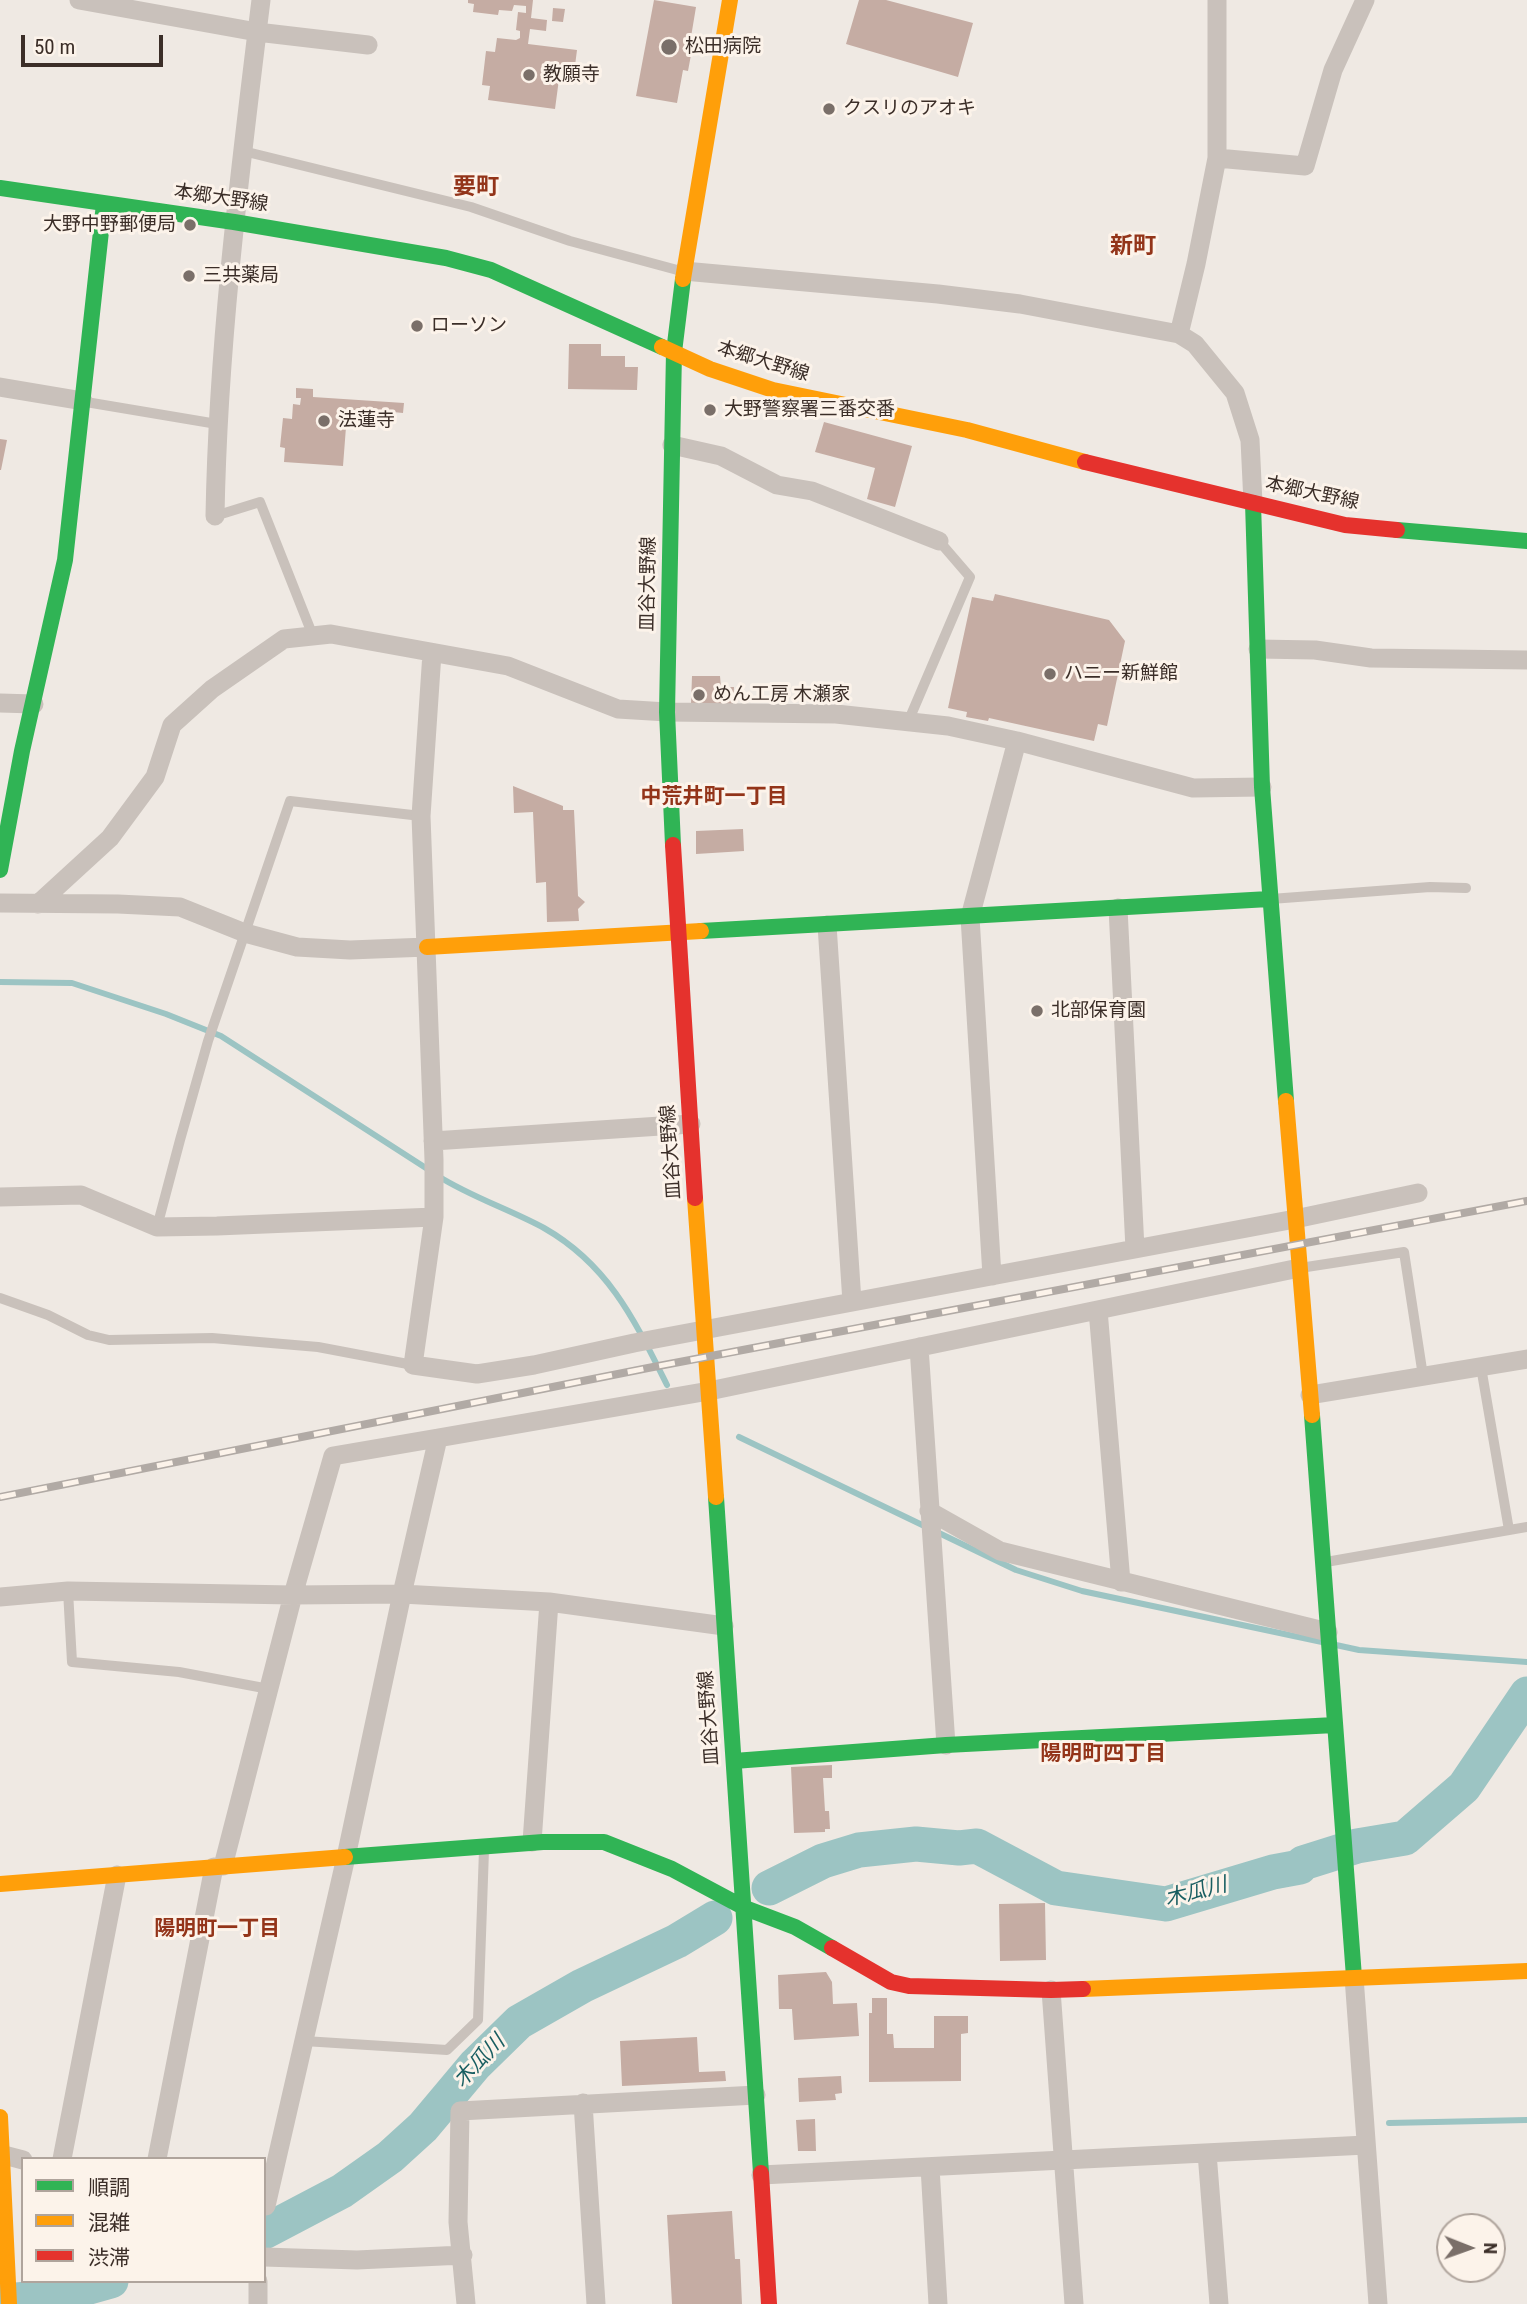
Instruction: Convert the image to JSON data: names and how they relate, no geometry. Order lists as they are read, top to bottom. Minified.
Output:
{"streets":{"street":["本郷大野線","皿谷大野線"]},"crossings":[["本郷大野線","皿谷大野線"]],"districts":["要町","新町","中荒井町一丁目","陽明町四丁目","陽明町一丁目"],"water":["木瓜川"],"places":["松田病院","教願寺","クスリのアオキ","大野中野郵便局","三共薬局","ローソン","大野警察署三番交番","法蓮寺","ハニー新鮮館","めん工房 木瀬家","北部保育園"],"legend":["順調","混雑","渋滞"],"scale_bar":"50 m","north":"right"}
